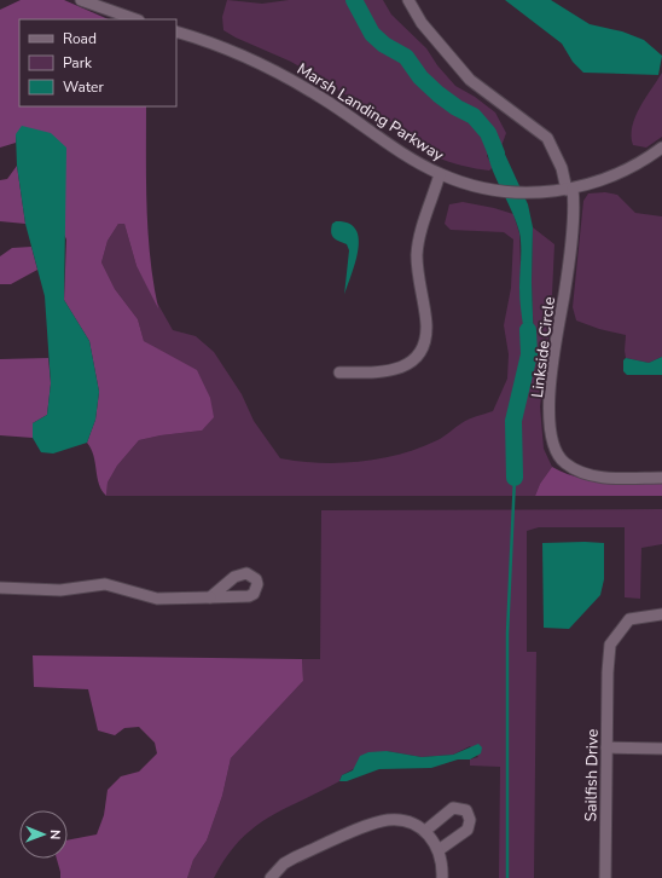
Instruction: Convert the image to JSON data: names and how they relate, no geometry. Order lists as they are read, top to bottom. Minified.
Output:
{"streets":{"street":["Marsh Landing Parkway","Linkside Circle","Sailfish Drive"]},"crossings":[["Marsh Landing Parkway","Linkside Circle"]],"legend":["Road","Park","Water"],"north":"right"}
